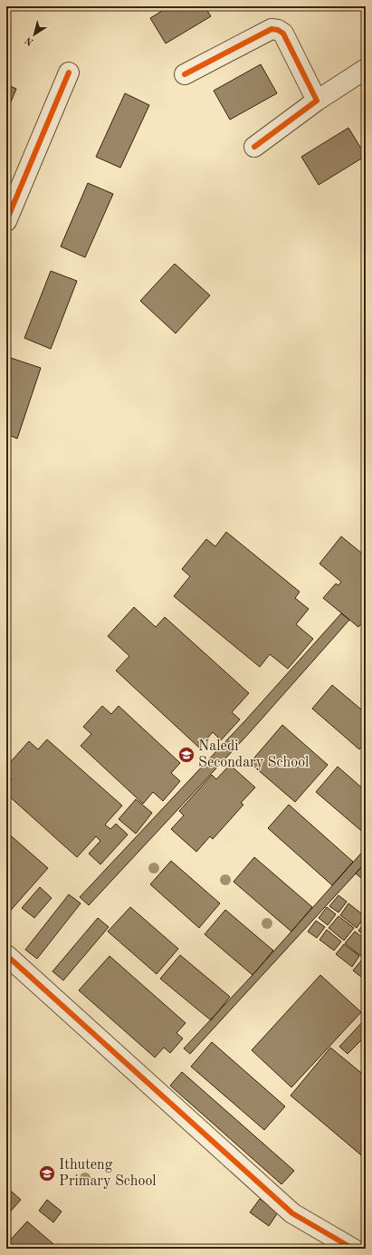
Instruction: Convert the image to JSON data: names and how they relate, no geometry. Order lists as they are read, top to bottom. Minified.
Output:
{"places":{"school or university":["Naledi Secondary School","Ithuteng Primary School"]},"north":"bottom left"}
